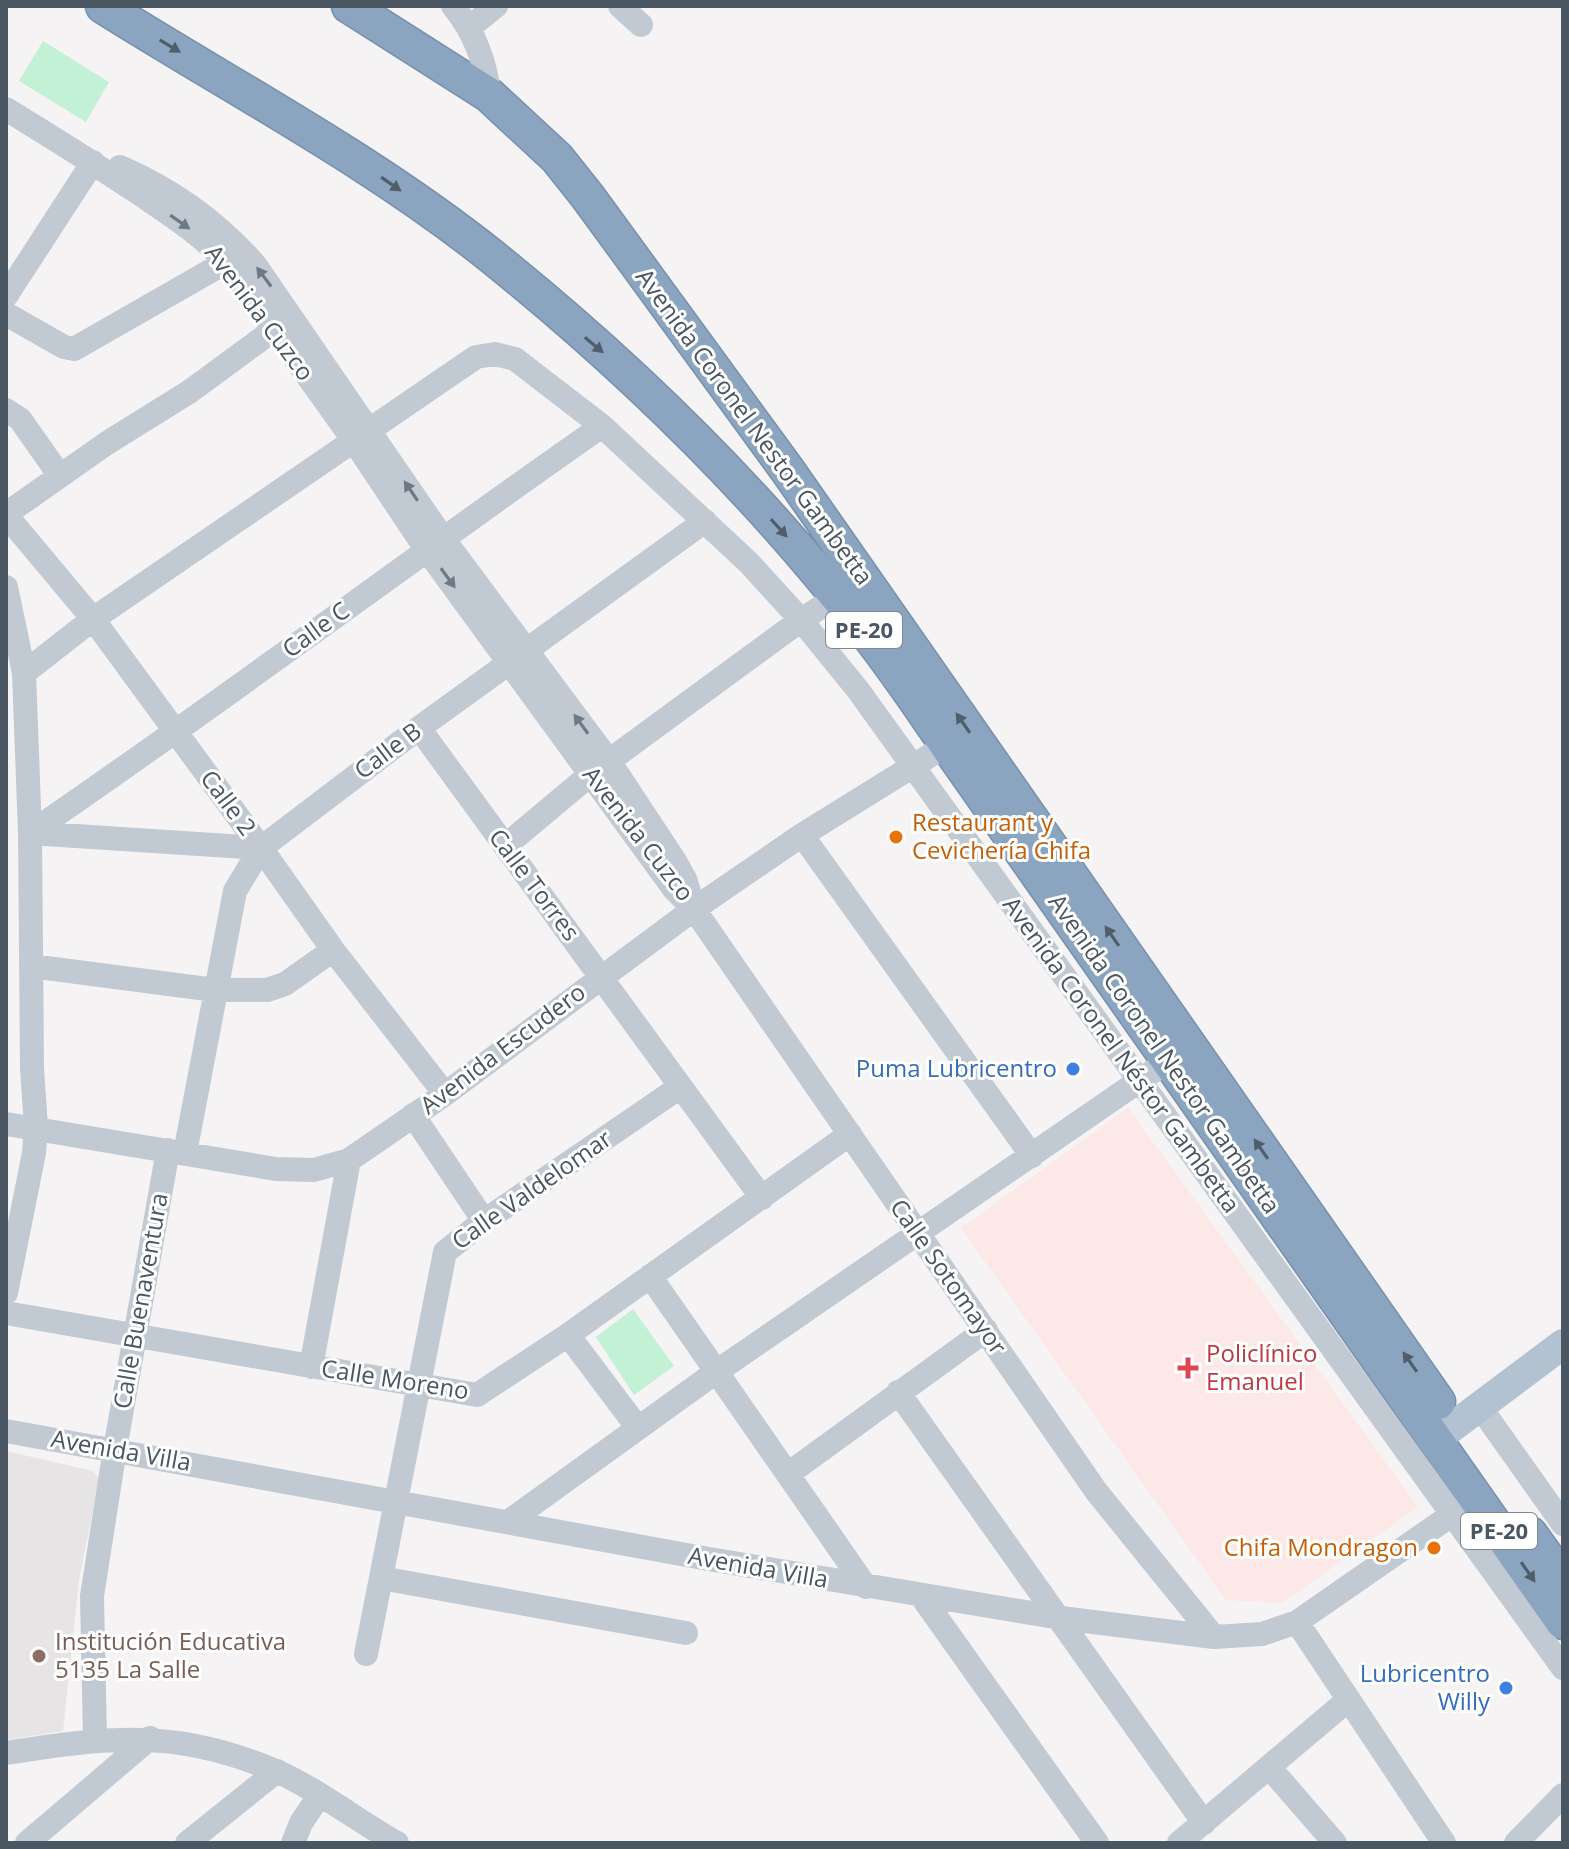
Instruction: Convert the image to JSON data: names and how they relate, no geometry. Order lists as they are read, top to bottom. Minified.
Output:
{"streets":{"highway":["Avenida Coronel Nestor Gambetta","PE-20"],"street":["Avenida Cuzco","Calle C","Calle B","Calle 2","Calle Torres","Avenida Escudero","Avenida Coronel Néstor Gambetta","Calle Valdelomar","Calle Sotomayor","Calle Buenaventura","Calle Moreno","Avenida Villa"]},"crossings":[["Avenida Cuzco","Calle C"],["Avenida Cuzco","Calle B"],["Avenida Cuzco","Avenida Escudero"],["Avenida Cuzco","Avenida Coronel Néstor Gambetta"],["Avenida Cuzco","Calle Sotomayor"],["Avenida Coronel Nestor Gambetta","Avenida Escudero"],["Avenida Coronel Nestor Gambetta","Avenida Coronel Néstor Gambetta"],["Avenida Coronel Nestor Gambetta","Avenida Villa"],["Calle C","Calle 2"],["Calle C","Avenida Coronel Néstor Gambetta"],["Calle B","Calle 2"],["Calle B","Calle Torres"],["Calle B","Avenida Coronel Néstor Gambetta"],["Calle B","Calle Buenaventura"],["Calle 2","Avenida Escudero"],["Calle 2","Calle Buenaventura"],["Calle Torres","Avenida Escudero"],["Calle Torres","Calle Valdelomar"],["Calle Torres","Calle Moreno"],["Avenida Escudero","Avenida Coronel Néstor Gambetta"],["Avenida Escudero","Calle Sotomayor"],["Avenida Escudero","Calle Buenaventura"],["Calle Valdelomar","Calle Moreno"],["Calle Valdelomar","Avenida Villa"],["Calle Sotomayor","Calle Moreno"],["Calle Sotomayor","Avenida Villa"],["Calle Buenaventura","Calle Moreno"],["Calle Buenaventura","Avenida Villa"]],"places":{"other":["Restaurant y Cevichería Chifa","Puma Lubricentro","Chifa Mondragon","Institución Educativa 5135 La Salle","Lubricentro Willy"],"health":["Policlínico Emanuel"]}}
